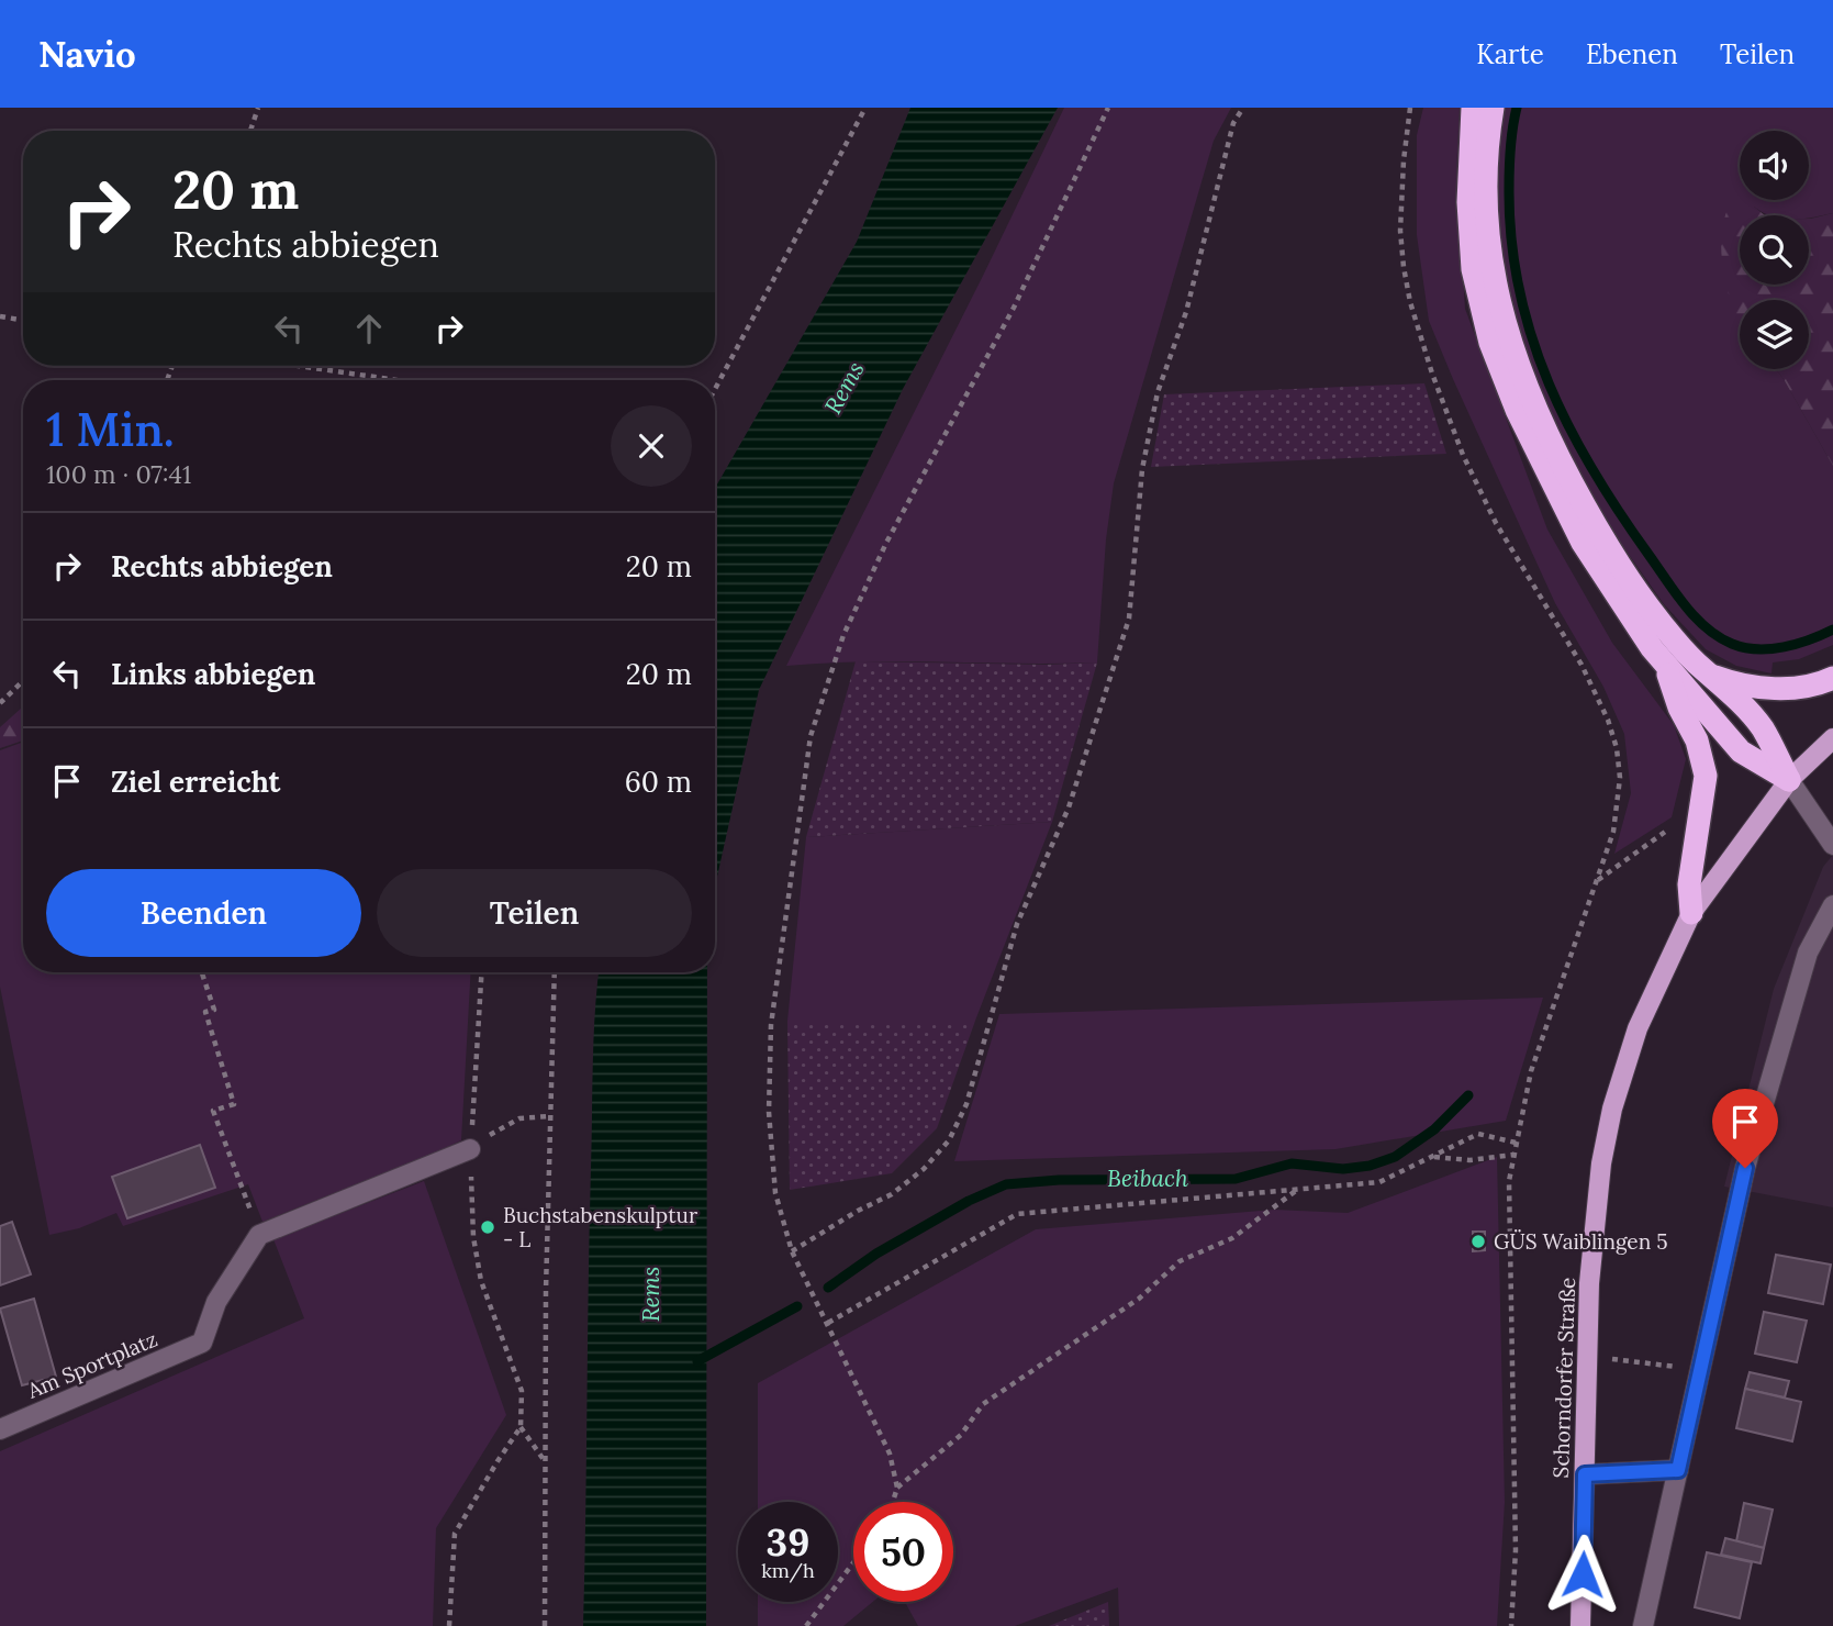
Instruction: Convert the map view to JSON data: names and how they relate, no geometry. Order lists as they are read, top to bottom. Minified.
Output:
{"streets":{"main road":["Schorndorfer Straße"],"street":["Am Sportplatz"]},"water":["Rems","Beibach"],"places":["Buchstabenskulptur - L","GÜS Waiblingen 5"],"page":{"header":"Navio","nav":["Karte","Ebenen","Teilen"],"turn":["20 m","Rechts abbiegen"],"heading":["1 Min.","100 m · 07:41"],"list":[{"name":"Rechts abbiegen","value":"20 m"},{"name":"Links abbiegen","value":"20 m"},{"name":"Ziel erreicht","value":"60 m"}],"buttons":["Beenden","Teilen"],"speed":"39 km/h","limit":"50"}}
